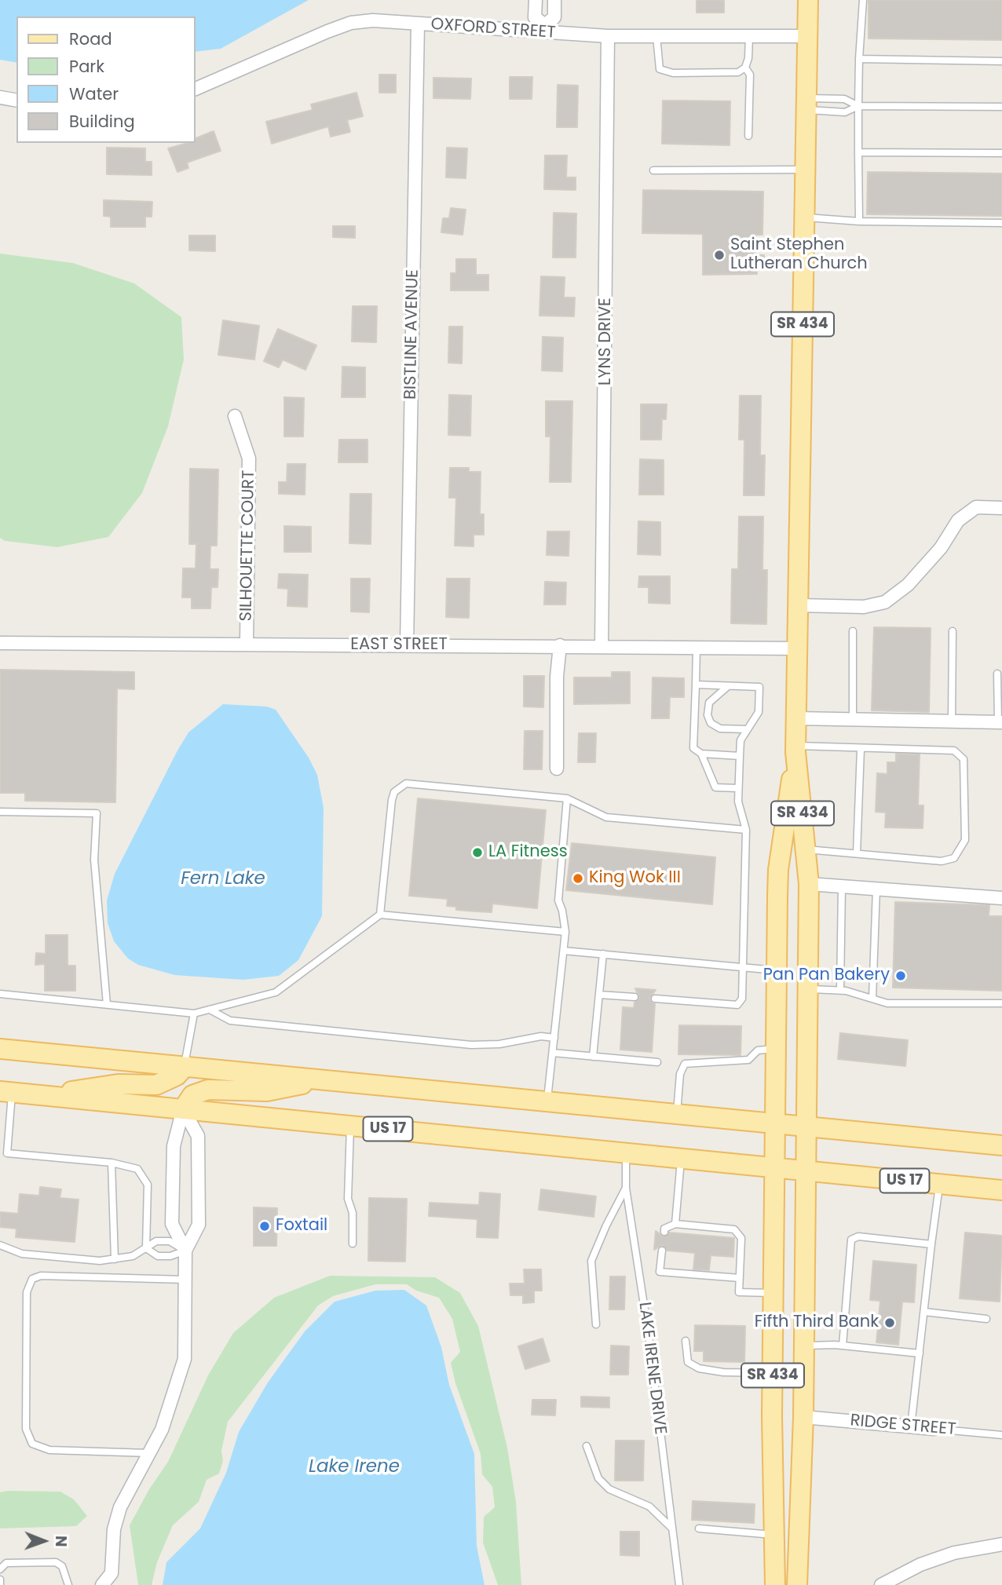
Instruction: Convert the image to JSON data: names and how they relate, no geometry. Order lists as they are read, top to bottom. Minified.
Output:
{"streets":{"main road":["SR 434","US 17"],"street":["OXFORD STREET","BISTLINE AVENUE","LYNS DRIVE","SILHOUETTE COURT","EAST STREET","RIDGE STREET"],"lane":["LAKE IRENE DRIVE"]},"crossings":[["OXFORD STREET","SR 434"],["OXFORD STREET","BISTLINE AVENUE"],["OXFORD STREET","LYNS DRIVE"],["SR 434","EAST STREET"],["SR 434","US 17"],["SR 434","RIDGE STREET"],["BISTLINE AVENUE","EAST STREET"],["LYNS DRIVE","EAST STREET"],["SILHOUETTE COURT","EAST STREET"],["US 17","LAKE IRENE DRIVE"]],"water":["Fern Lake","Lake Irene"],"places":["Saint Stephen Lutheran Church","LA Fitness","King Wok III","Pan Pan Bakery","Foxtail","Fifth Third Bank"],"legend":["Road","Park","Water","Building"],"north":"right"}
